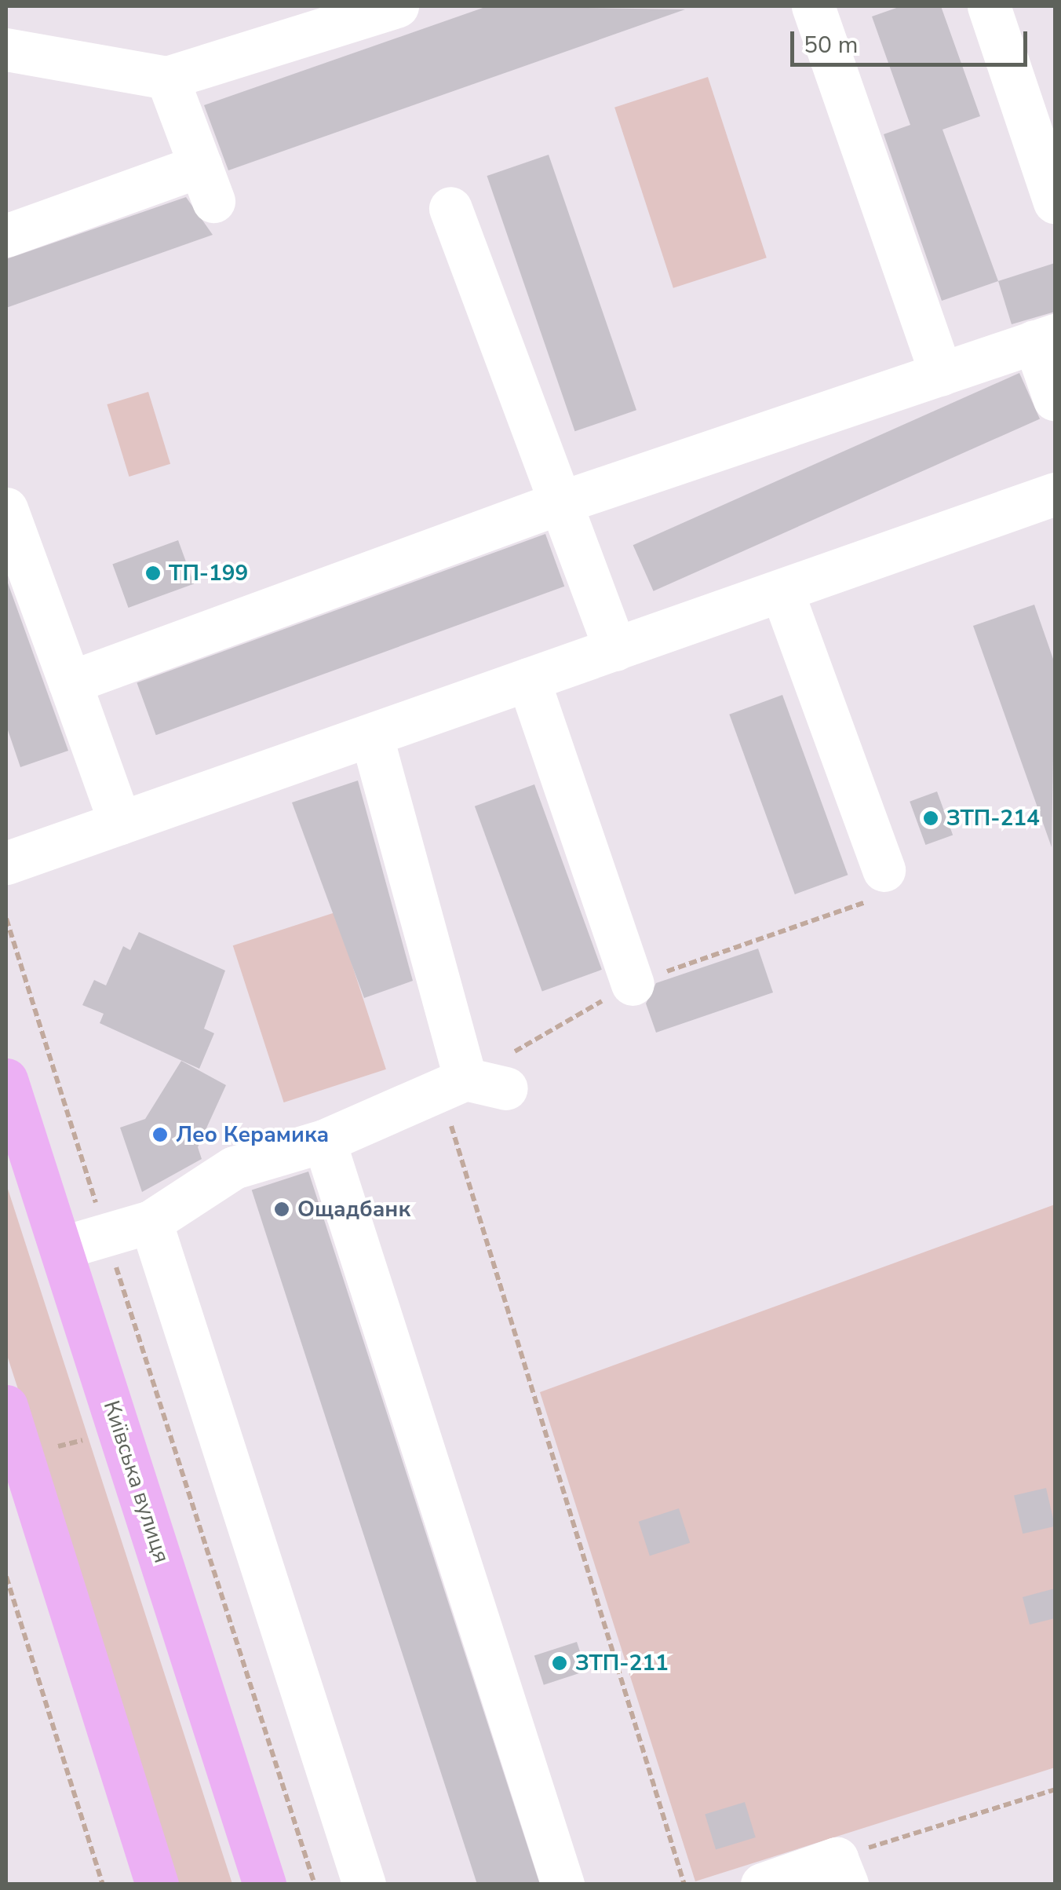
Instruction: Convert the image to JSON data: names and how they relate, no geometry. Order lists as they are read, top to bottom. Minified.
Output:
{"streets":{"main road":["Київська вулиця"]},"places":["ТП-199","ЗТП-214","Лео Керамика","Ощадбанк","ЗТП-211"],"scale_bar":"50 m"}
